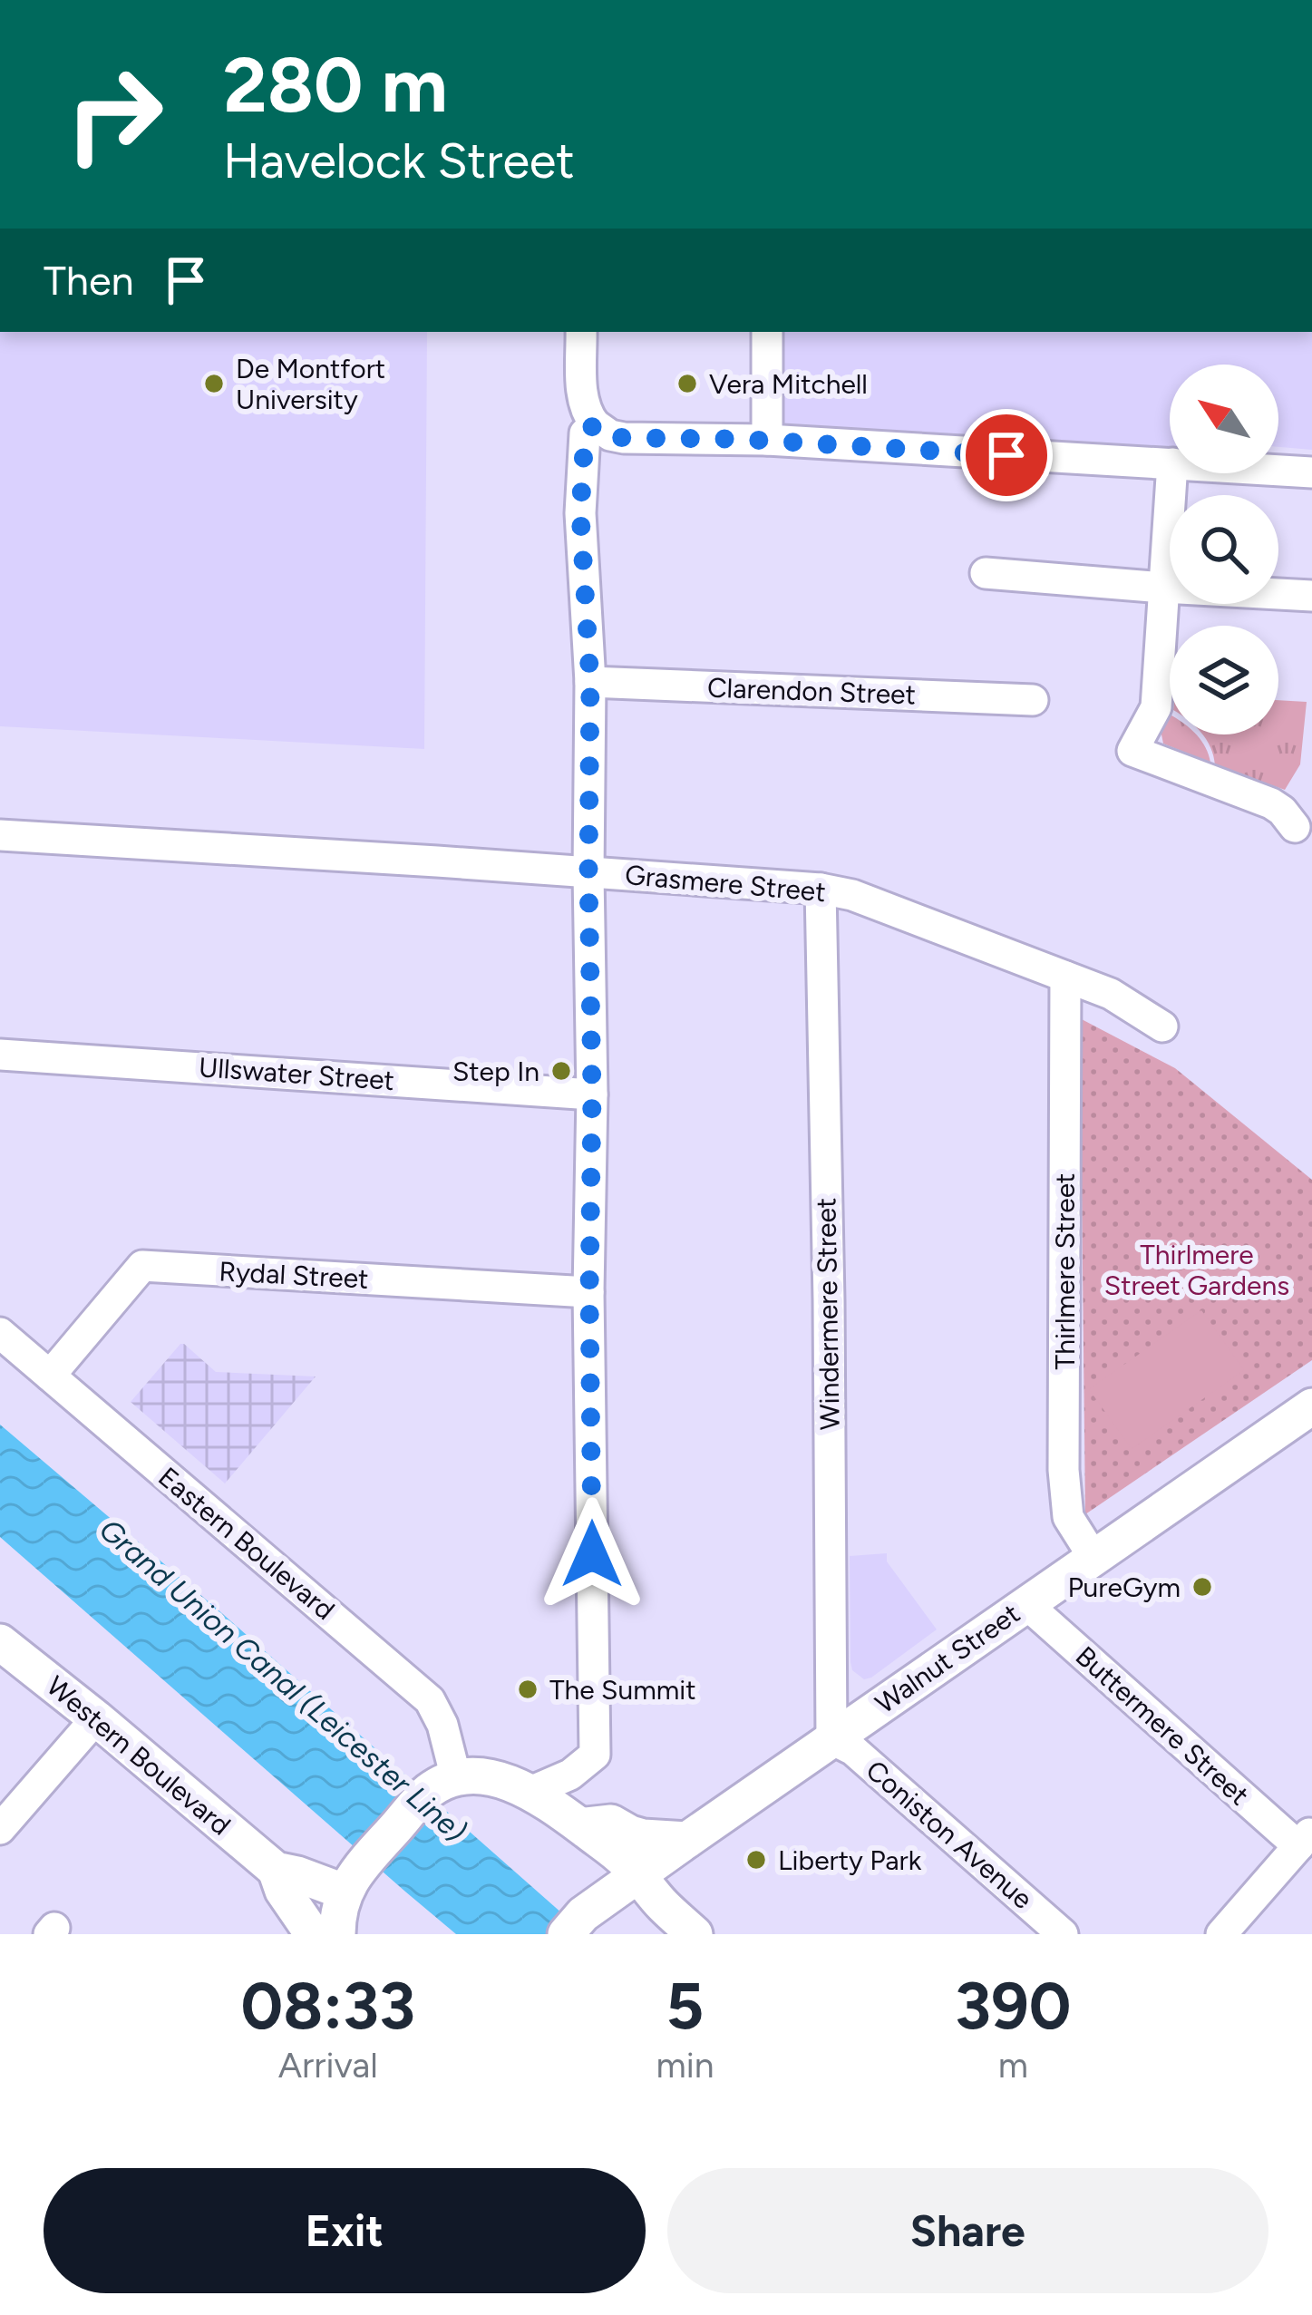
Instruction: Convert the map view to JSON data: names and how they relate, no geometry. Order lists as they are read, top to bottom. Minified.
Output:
{"streets":{"street":["Clarendon Street","Grasmere Street","Ullswater Street","Thirlmere Street","Rydal Street","Windermere Street","Eastern Boulevard","Walnut Street","Buttermere Street","Western Boulevard","Coniston Avenue"]},"crossings":[["Grasmere Street","Thirlmere Street"],["Grasmere Street","Windermere Street"],["Thirlmere Street","Walnut Street"],["Rydal Street","Eastern Boulevard"],["Windermere Street","Walnut Street"],["Windermere Street","Coniston Avenue"],["Walnut Street","Buttermere Street"],["Walnut Street","Coniston Avenue"]],"water":["Grand Union Canal (Leicester Line)"],"parks":["Thirlmere Street Gardens"],"places":["De Montfort University","Vera Mitchell","Step In","PureGym","The Summit","Liberty Park"],"north":"top left","page":{"turn":["280 m","Havelock Street"],"then":"Then","eta":["08:33","Arrival","5","min","390","m"],"buttons":["Exit","Share"]}}
